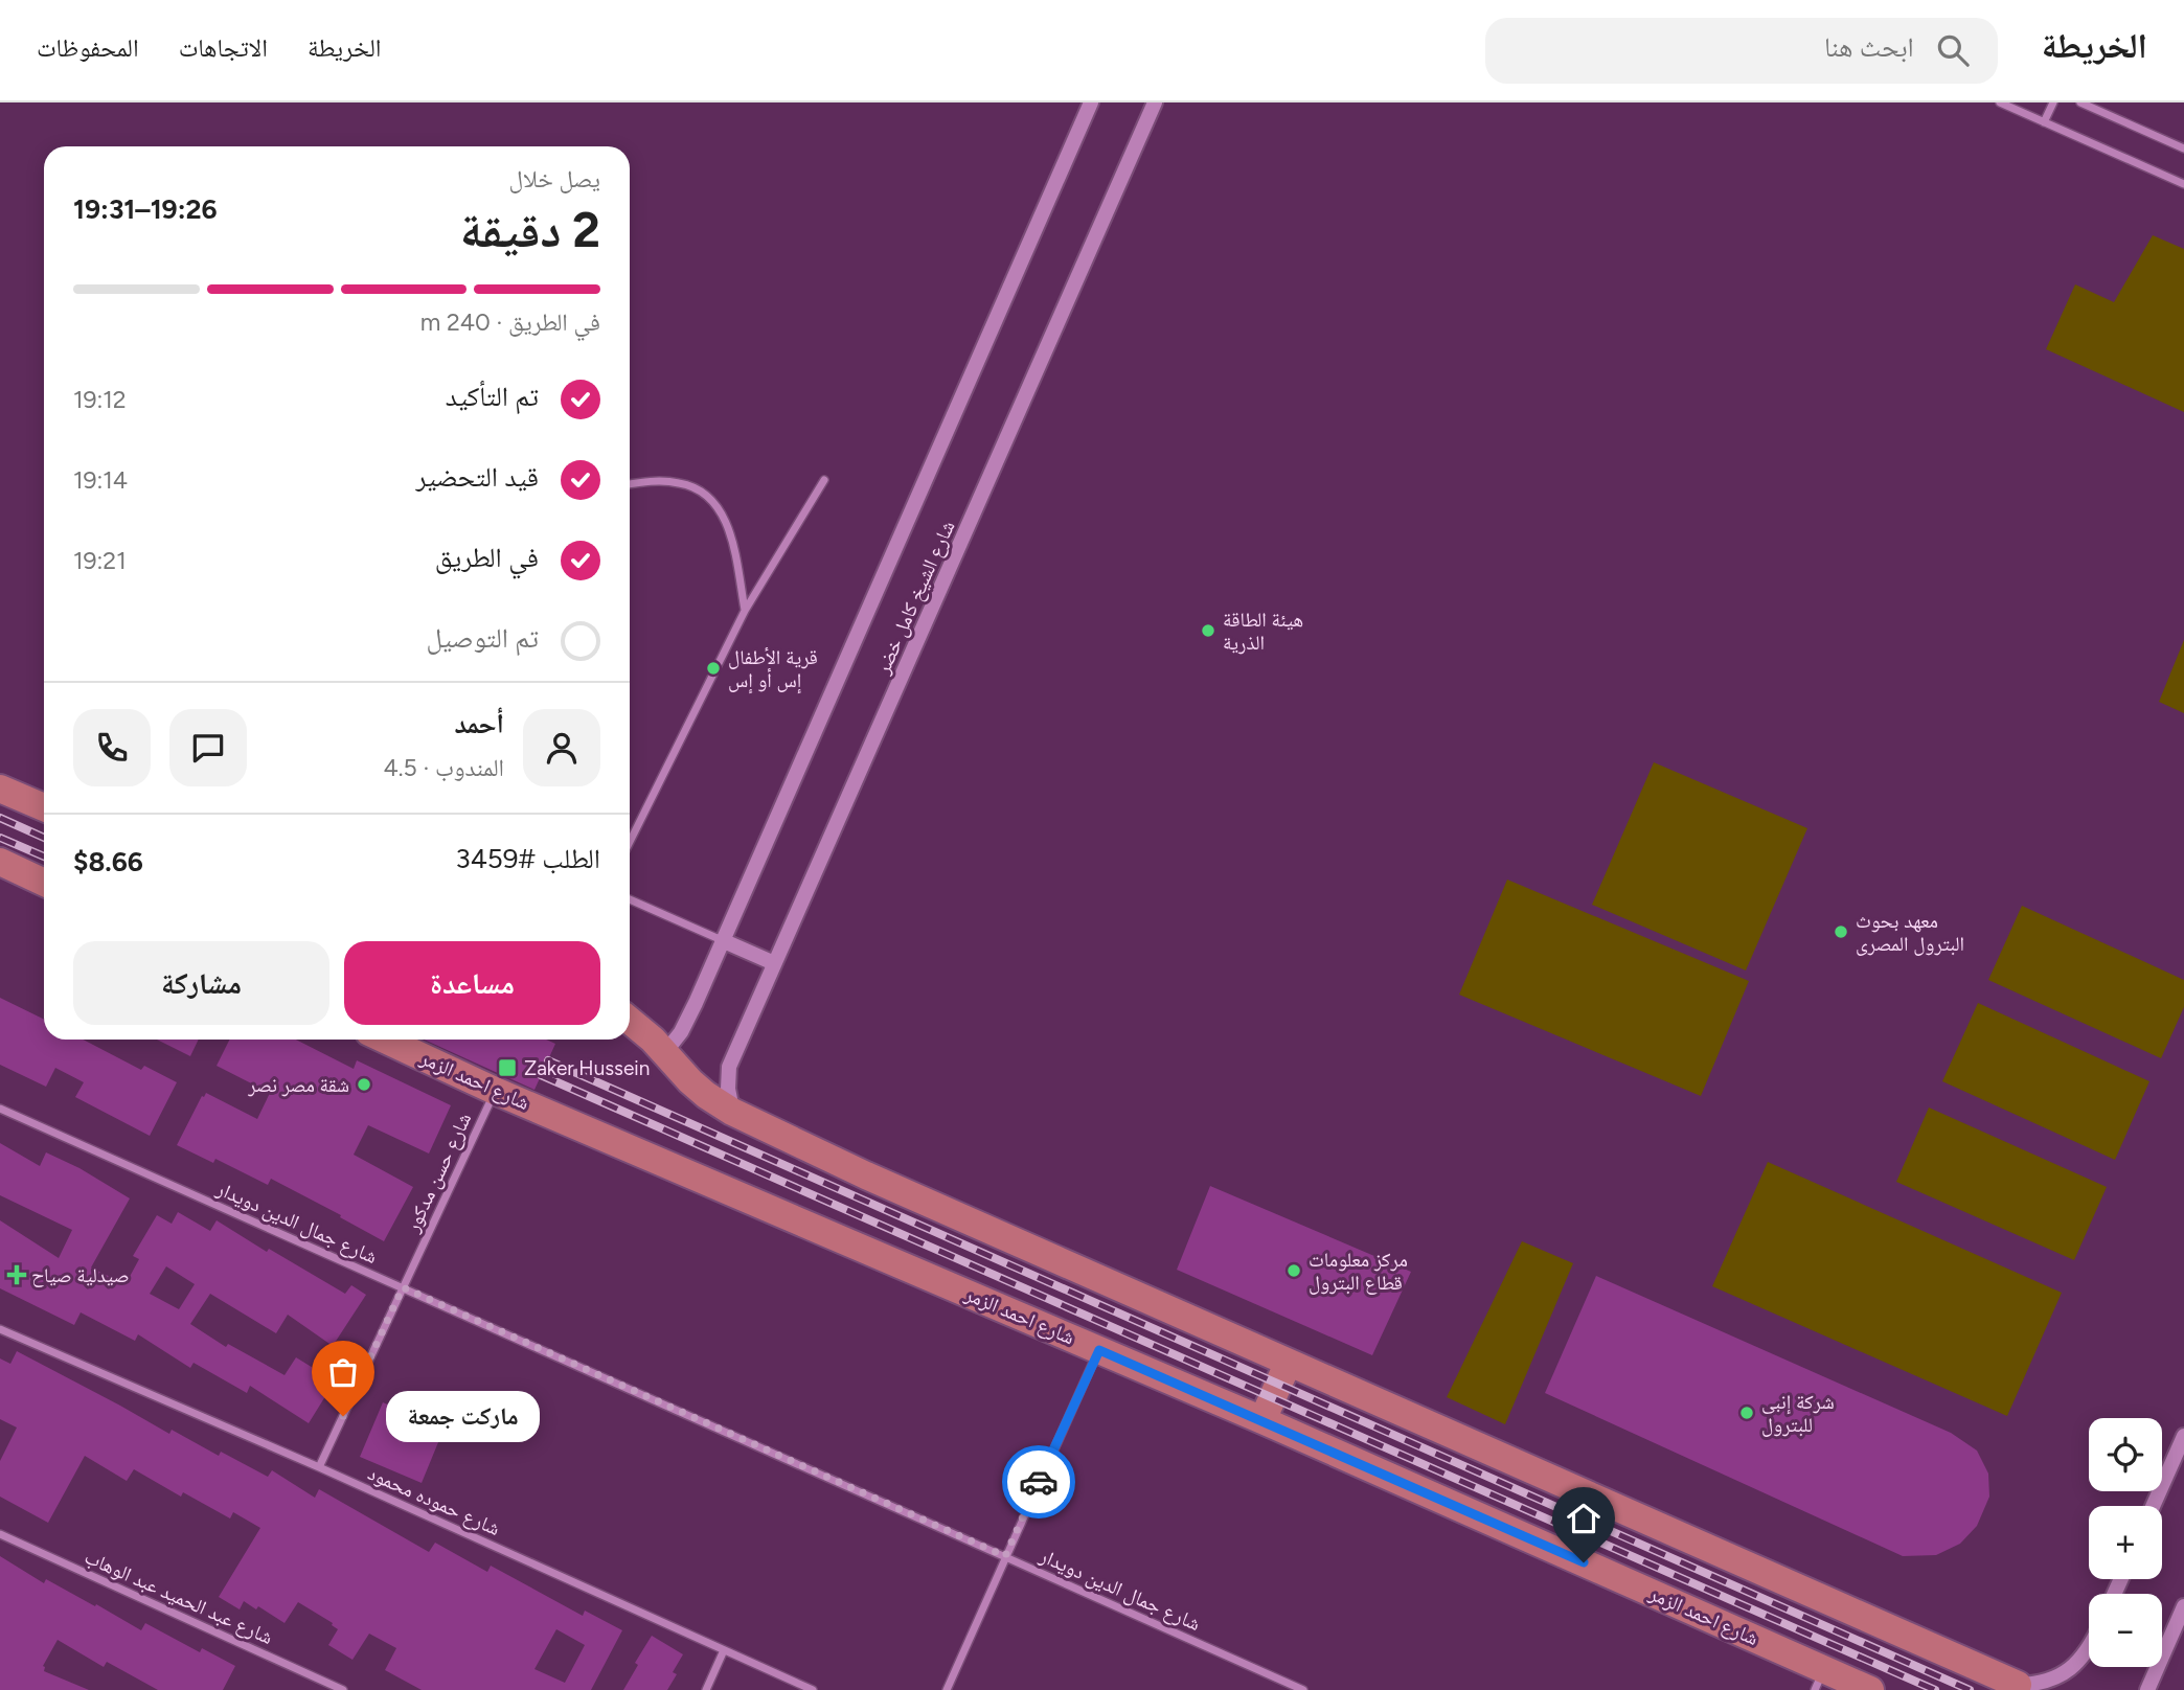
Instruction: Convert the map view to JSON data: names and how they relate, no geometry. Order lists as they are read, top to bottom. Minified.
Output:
{"streets":{"main road":["شارع الشيخ كامل خضر","شارع احمد الزمر"],"street":["شارع حسن مدكور","شارع جمال الدين دويدار","شارع حموده محمود","شارع عبد الحميد عبد الوهاب"]},"crossings":[["شارع احمد الزمر","شارع حسن مدكور"],["شارع حسن مدكور","شارع جمال الدين دويدار"],["شارع حسن مدكور","شارع حموده محمود"]],"places":{"other":["هيئة الطاقة الذرية","قرية الأطفال إس أو إس","معهد بحوث البترول المصرى","شقة مصر نصر","مركز معلومات قطاع البترول","شركة إنبى للبترول","ماركت جمعة"],"transit":["Zaker Hussein"],"health":["صيدلية صياح"]},"page":{"header":"الخريطة","search":"ابحث هنا","nav":["الخريطة","الاتجاهات","المحفوظات"],"heading":["2 دقيقة","يصل خلال","19:26–19:31"],"panel":["أحمد","المندوب · 4.5","الطلب #3459","$8.66"],"bar":"في الطريق · 240 m","list":[["تم التأكيد","19:12"],["قيد التحضير","19:14"],["في الطريق","19:21"],"تم التوصيل"],"buttons":["مساعدة","مشاركة"],"bubble":"ماركت جمعة","map_buttons":["+","−"]}}
